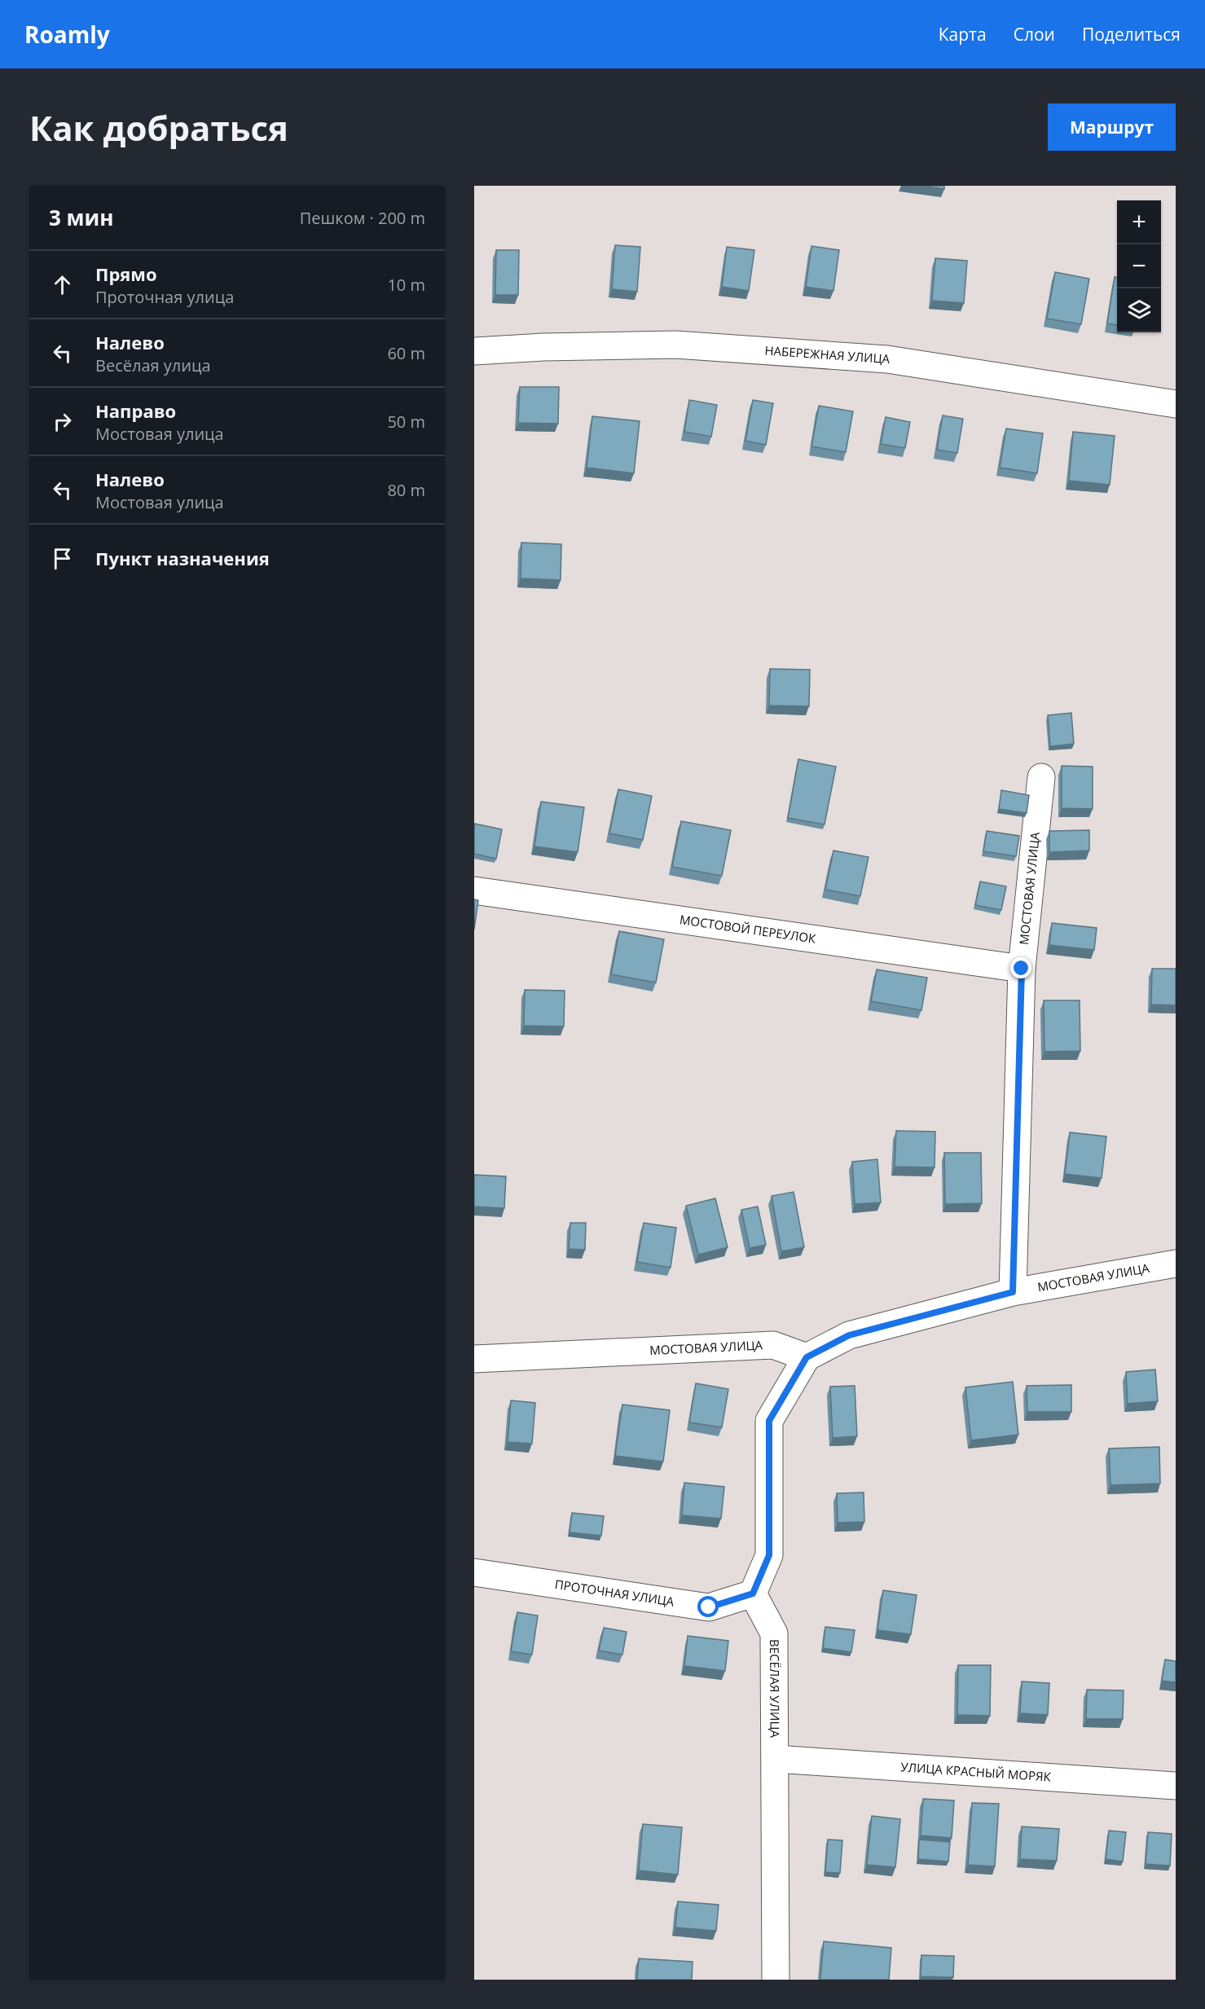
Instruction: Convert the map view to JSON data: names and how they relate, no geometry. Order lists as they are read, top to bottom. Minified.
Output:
{"streets":{"street":["НАБЕРЕЖНАЯ УЛИЦА","МОСТОВАЯ УЛИЦА","МОСТОВОЙ ПЕРЕУЛОК","ПРОТОЧНАЯ УЛИЦА","ВЕСЁЛАЯ УЛИЦА","УЛИЦА КРАСНЫЙ МОРЯК"]},"crossings":[["МОСТОВАЯ УЛИЦА","МОСТОВОЙ ПЕРЕУЛОК"],["ПРОТОЧНАЯ УЛИЦА","ВЕСЁЛАЯ УЛИЦА"],["ВЕСЁЛАЯ УЛИЦА","УЛИЦА КРАСНЫЙ МОРЯК"]],"page":{"header":"Roamly","nav":["Карта","Слои","Поделиться"],"buttons":"Маршрут","title":"Как добраться","heading":["3 мин","Пешком · 200 m"],"map_buttons":["+","−"],"list":[["Прямо","Проточная улица","10 m"],["Налево","Весёлая улица","60 m"],["Направо","Мостовая улица","50 m"],["Налево","Мостовая улица","80 m"],"Пункт назначения"]}}
